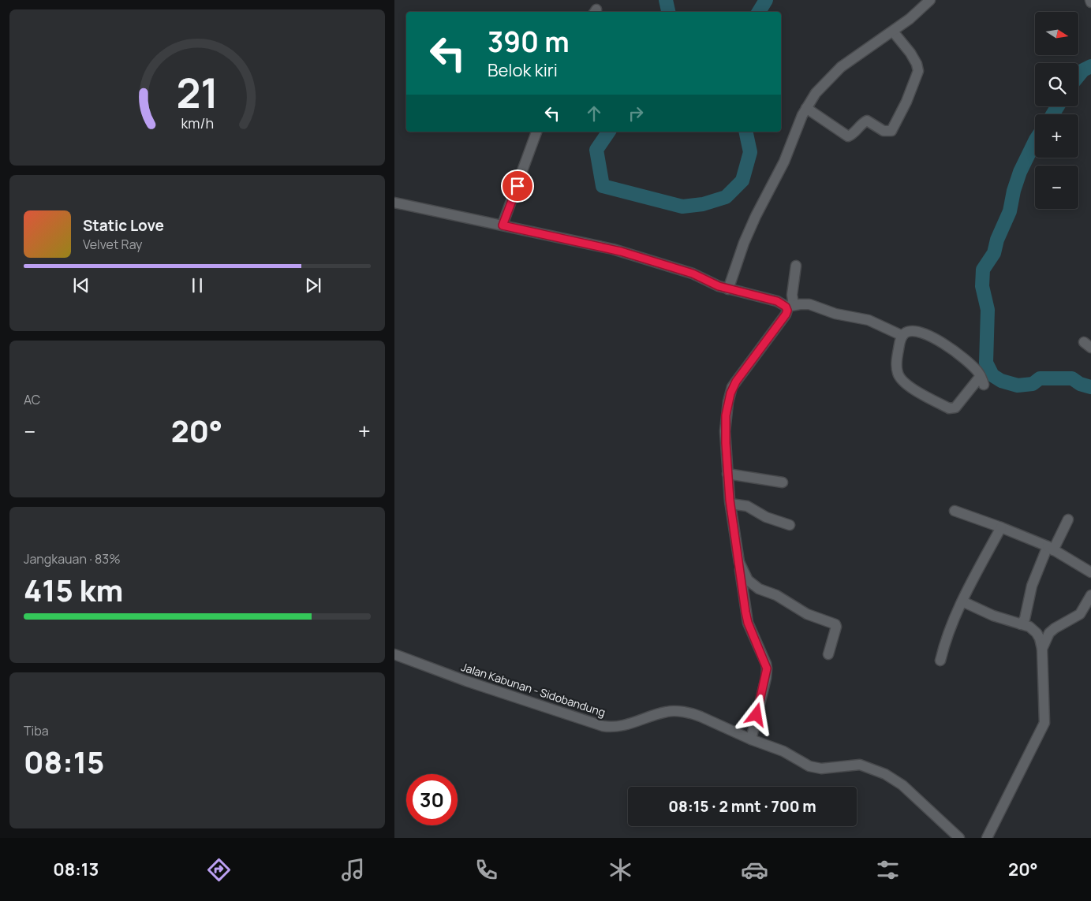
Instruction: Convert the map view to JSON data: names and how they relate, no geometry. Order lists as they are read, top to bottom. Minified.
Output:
{"streets":{"street":["Jalan Kabunan - Sidobandung"]},"north":"right","page":{"map_buttons":["+","−"],"turn":["390 m","Belok kiri"],"song":["Static Love","Velvet Ray"],"tile":["AC",["Jangkauan · 83%","415 km"],["Tiba","08:15"]],"heat":["−","20°","+"],"limit":"30","trip":"08:15 · 2 mnt · 700 m","tabs":["08:13","20°"],"gauge":["21","km/h"]}}
